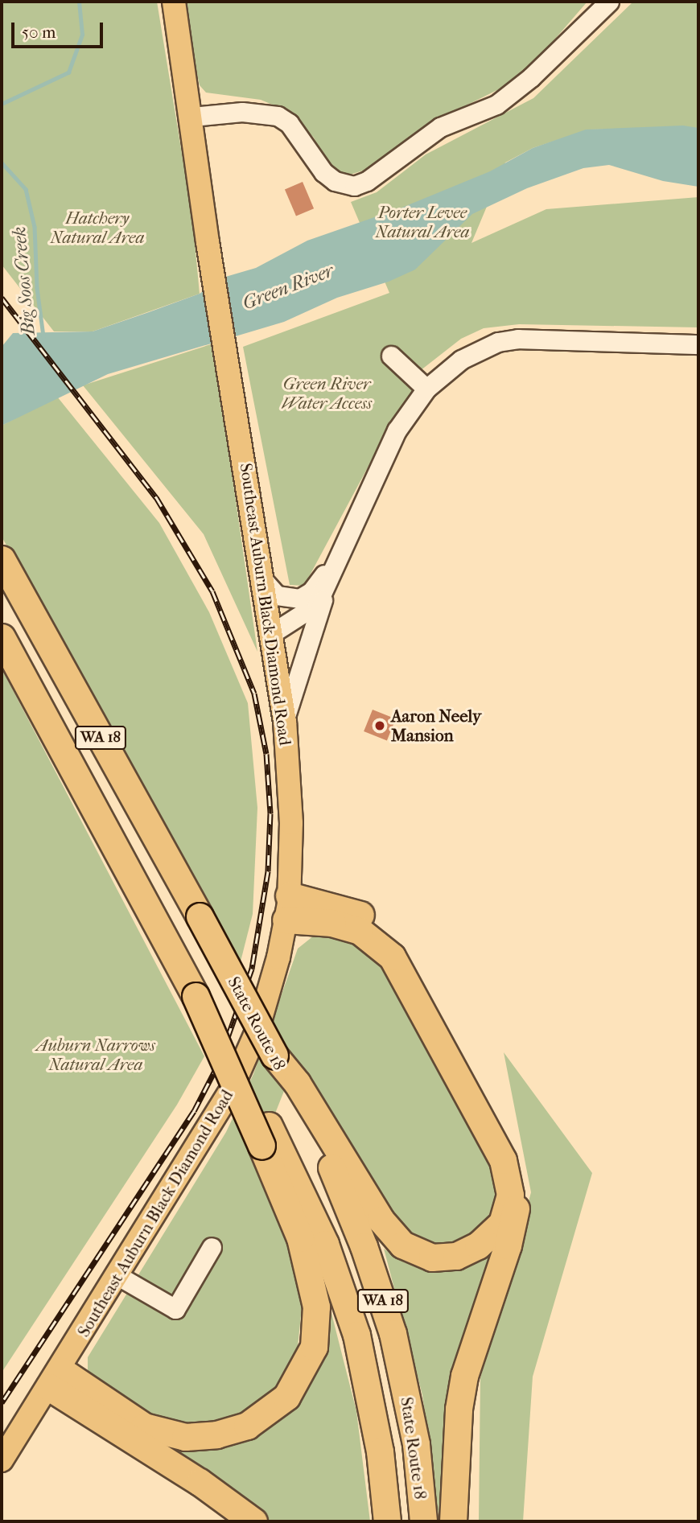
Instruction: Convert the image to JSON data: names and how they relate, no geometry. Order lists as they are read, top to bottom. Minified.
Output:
{"streets":{"highway":["WA 18","State Route 18"],"main road":["Southeast Auburn Black Diamond Road"]},"crossings":[["WA 18","State Route 18"]],"water":["Big Soos Creek","Green River"],"parks":["Porter Levee Natural Area","Hatchery Natural Area","Green River Water Access","Auburn Narrows Natural Area"],"places":["Aaron Neely Mansion"],"scale_bar":"50 m"}
